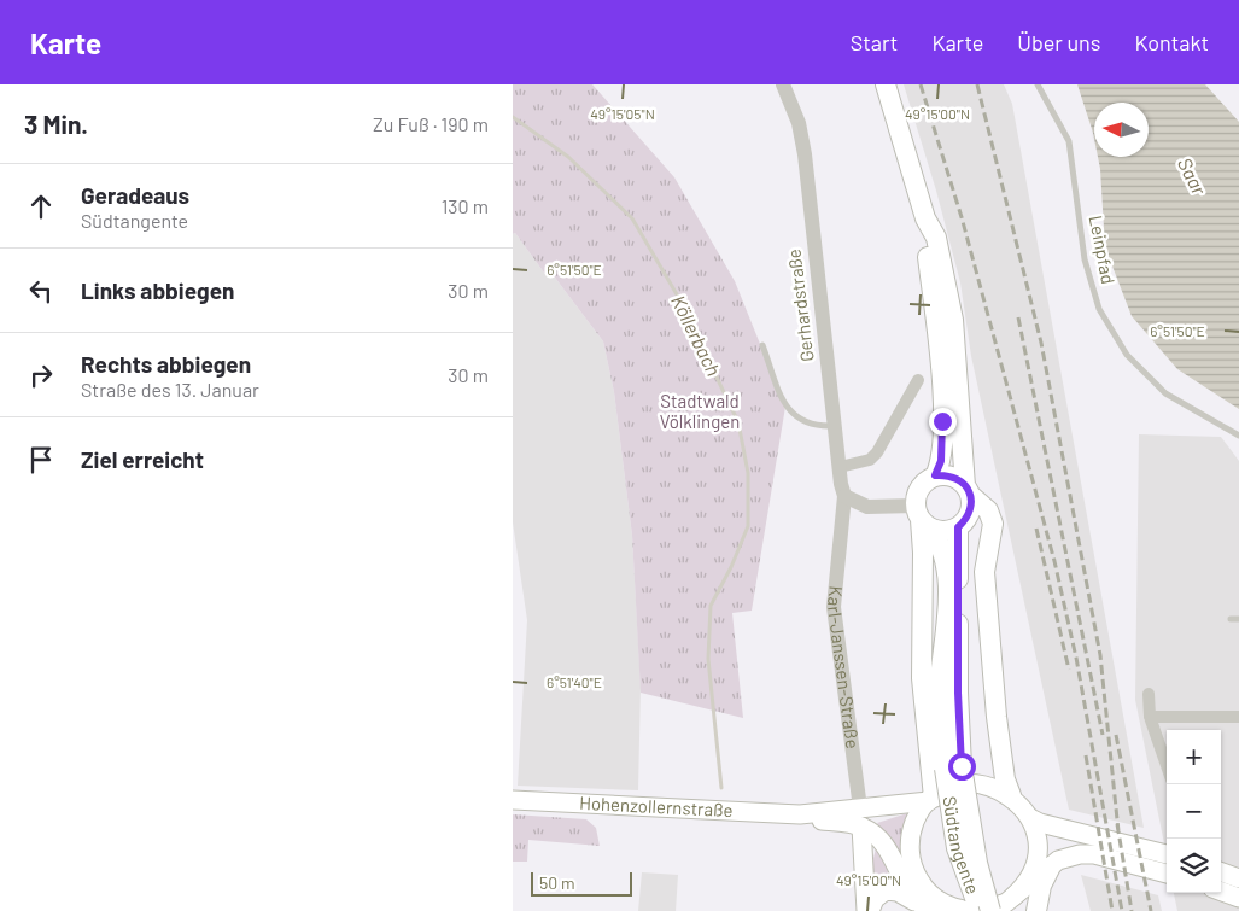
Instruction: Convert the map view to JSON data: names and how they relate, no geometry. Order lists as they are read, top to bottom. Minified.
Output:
{"streets":{"main road":["Karl-Janssen-Straße","Hohenzollernstraße","Südtangente"],"street":["Gerhardstraße"],"lane":["Leinpfad"]},"crossings":[["Gerhardstraße","Karl-Janssen-Straße"],["Karl-Janssen-Straße","Hohenzollernstraße"]],"water":["Saar","Köllerbach"],"parks":["Stadtwald Völklingen"],"scale_bar":"50 m","north":"left","page":{"header":"Karte","nav":["Start","Karte","Über uns","Kontakt"],"heading":["3 Min.","Zu Fuß · 190 m"],"list":[["Geradeaus","Südtangente","130 m"],["Links abbiegen","30 m"],["Rechts abbiegen","Straße des 13. Januar","30 m"],"Ziel erreicht"],"map_buttons":["+","−"],"scale":"50 m"},"coordinates":["49°15'05\"N","49°15'00\"N","6°51'50\"E","6°51'40\"E"]}
